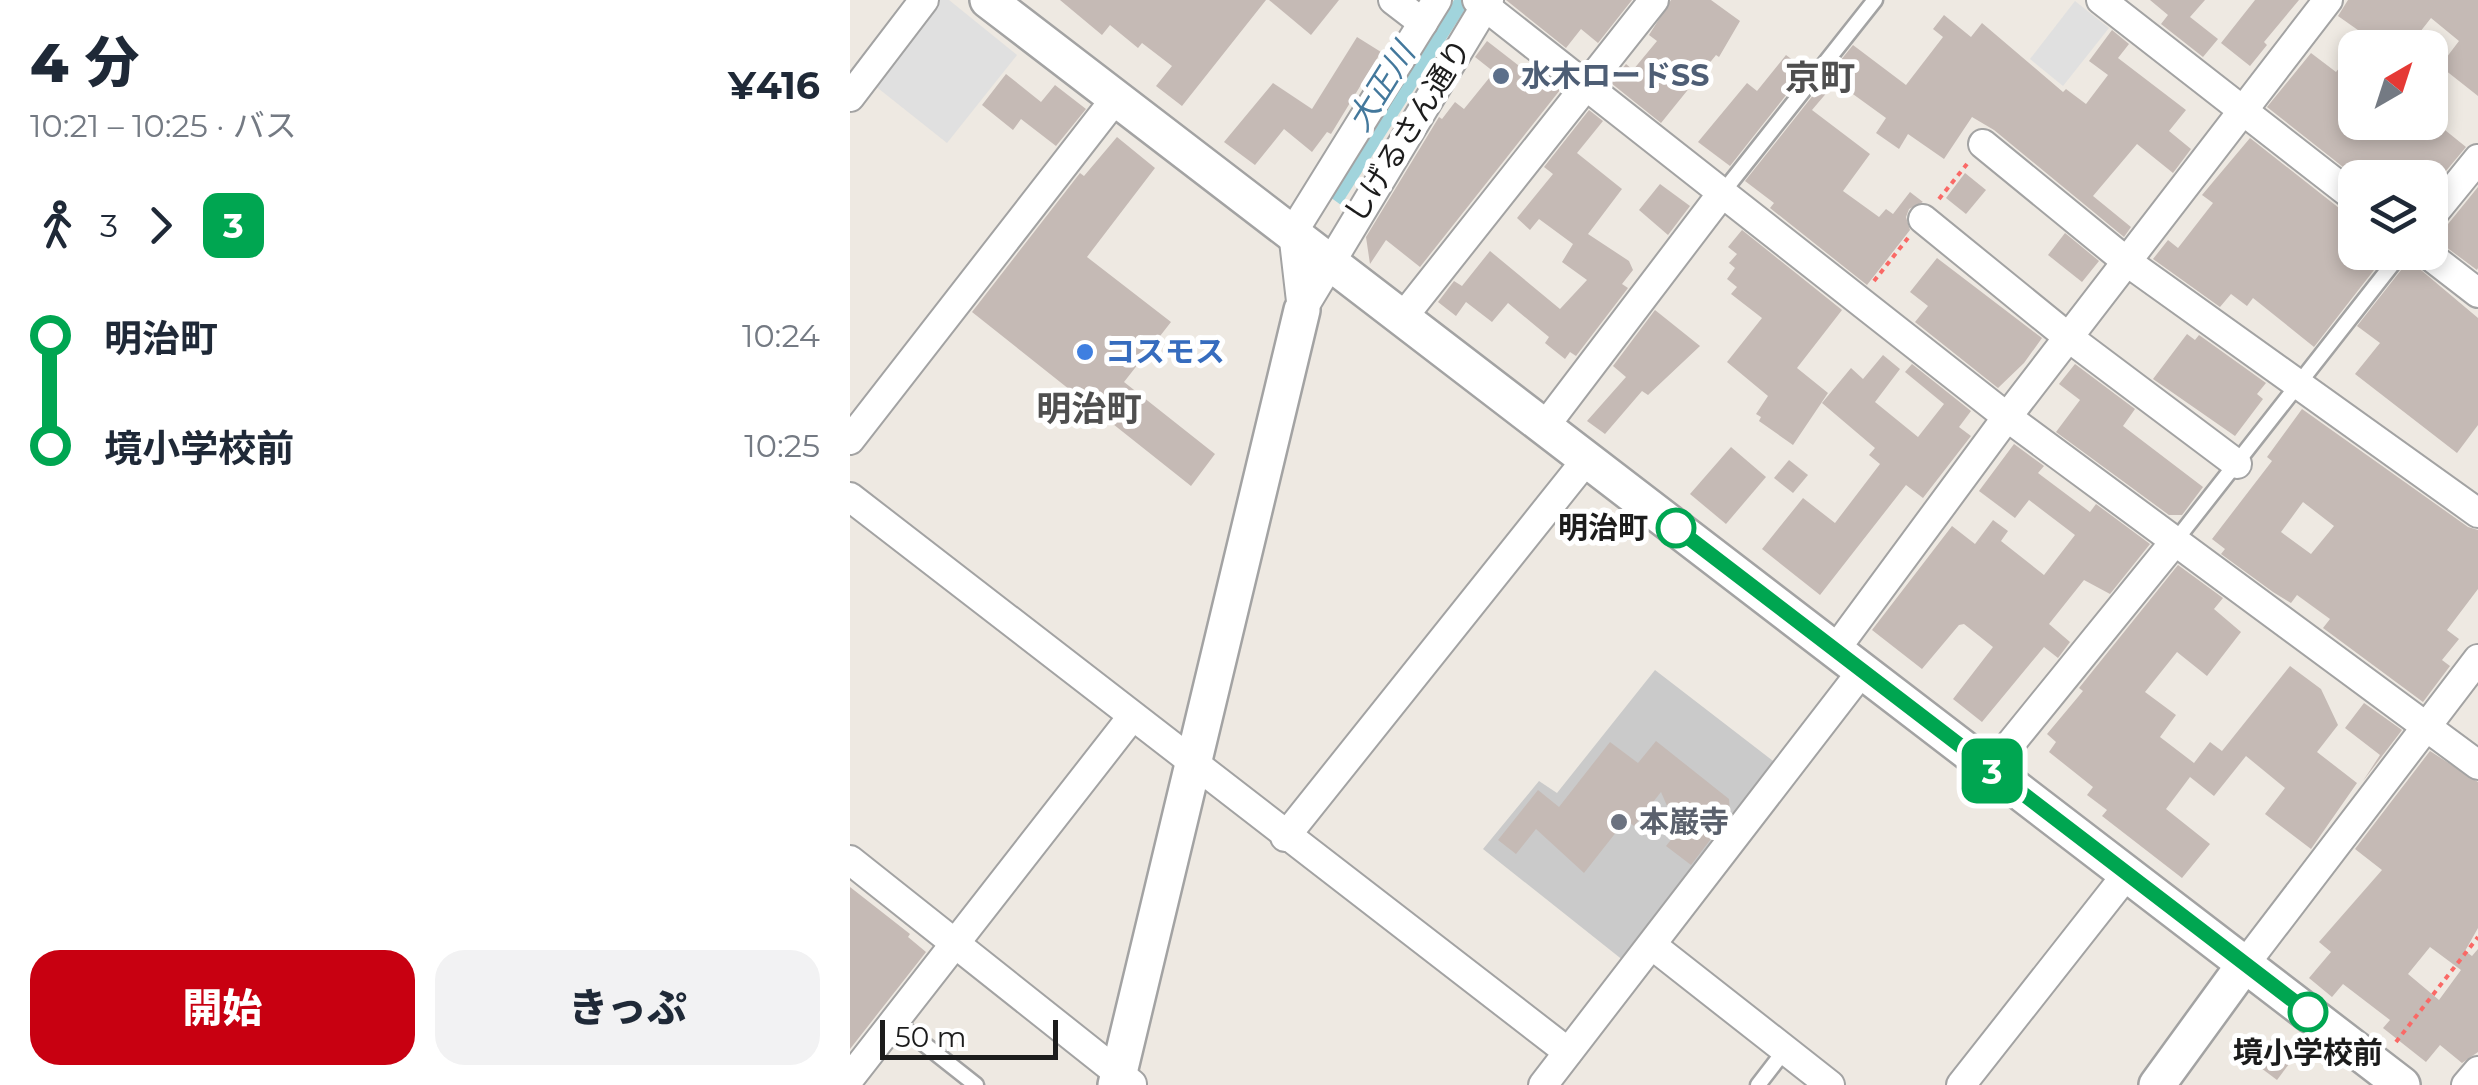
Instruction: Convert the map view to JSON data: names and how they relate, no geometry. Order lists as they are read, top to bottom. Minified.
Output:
{"streets":{"street":["しげるさん通り"]},"districts":["京町","明治町"],"water":["大正川"],"places":["水木ロードSS","コスモス","明治町","本巌寺","境小学校前"],"lines":["bus line 3"],"scale_bar":"50 m","north":"top right","page":{"heading":["4 分","10:21 – 10:25 · バス","¥416"],"on_map":"3","legs":["3","3"],"list":[{"name":"明治町","value":"10:24"},{"name":"境小学校前","value":"10:25"}],"buttons":["開始","きっぷ"],"scale":"50 m"}}
